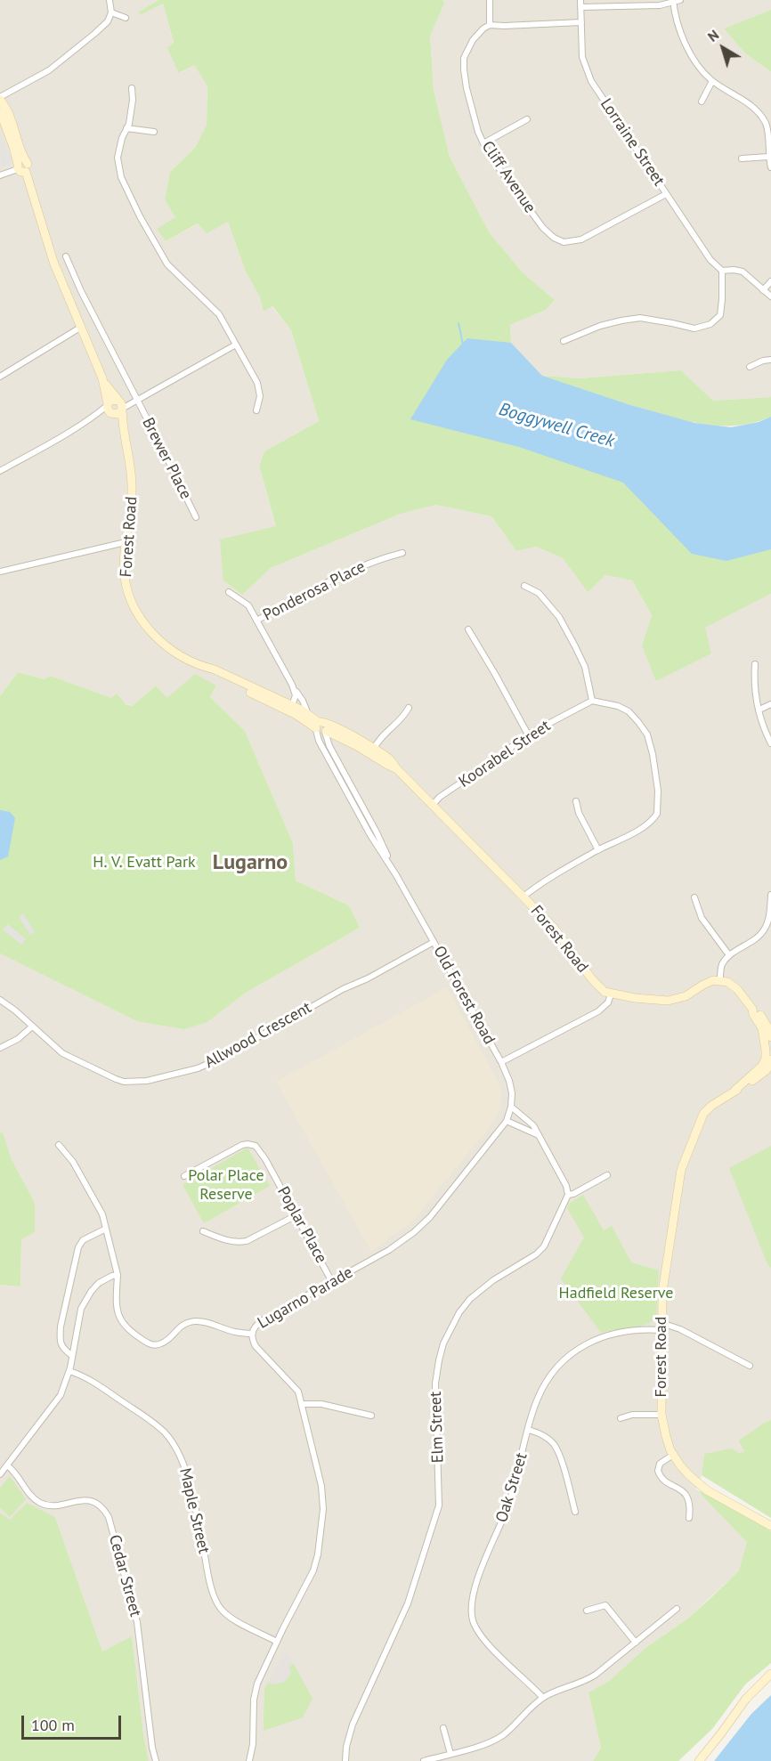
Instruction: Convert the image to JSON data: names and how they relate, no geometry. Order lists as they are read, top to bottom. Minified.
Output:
{"streets":{"street":["Lorraine Street","Cliff Avenue","Brewer Place","Forest Road","Ponderosa Place","Koorabel Street","Old Forest Road","Allwood Crescent","Poplar Place","Lugarno Parade","Elm Street","Oak Street","Maple Street","Cedar Street"]},"crossings":[["Lorraine Street","Cliff Avenue"],["Forest Road","Ponderosa Place"],["Forest Road","Koorabel Street"],["Forest Road","Old Forest Road"],["Forest Road","Oak Street"],["Old Forest Road","Allwood Crescent"],["Old Forest Road","Lugarno Parade"],["Poplar Place","Lugarno Parade"],["Lugarno Parade","Maple Street"]],"districts":["Lugarno"],"water":["Boggywell Creek"],"parks":["H. V. Evatt Park","Polar Place Reserve","Hadfield Reserve"],"scale_bar":"100 m","north":"top left"}
